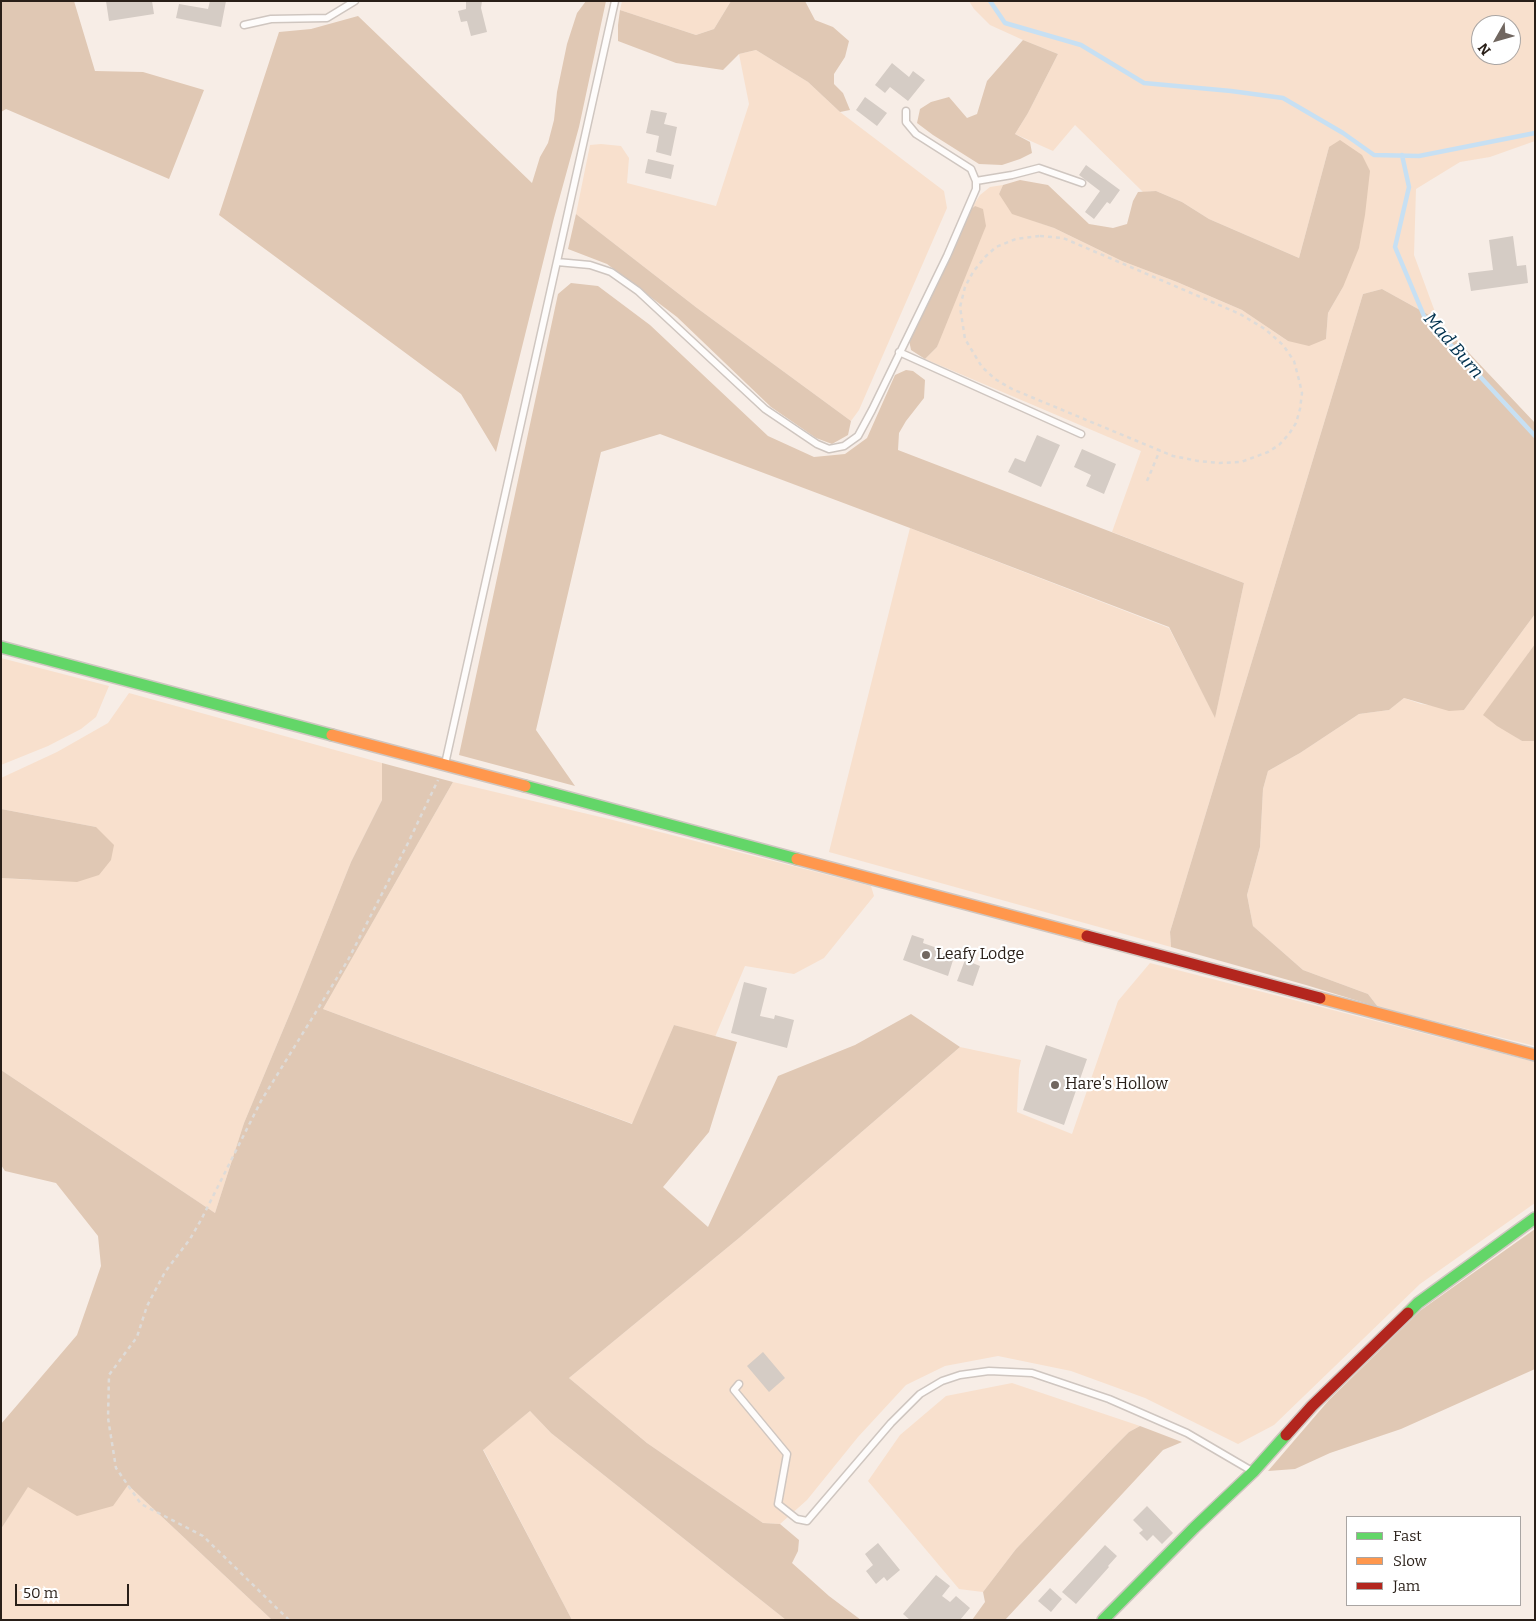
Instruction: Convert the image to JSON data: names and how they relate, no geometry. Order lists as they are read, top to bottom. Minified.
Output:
{"water":["Mad Burn"],"places":["Leafy Lodge","Hare's Hollow"],"legend":["Fast","Slow","Jam"],"scale_bar":"50 m","north":"bottom left"}
